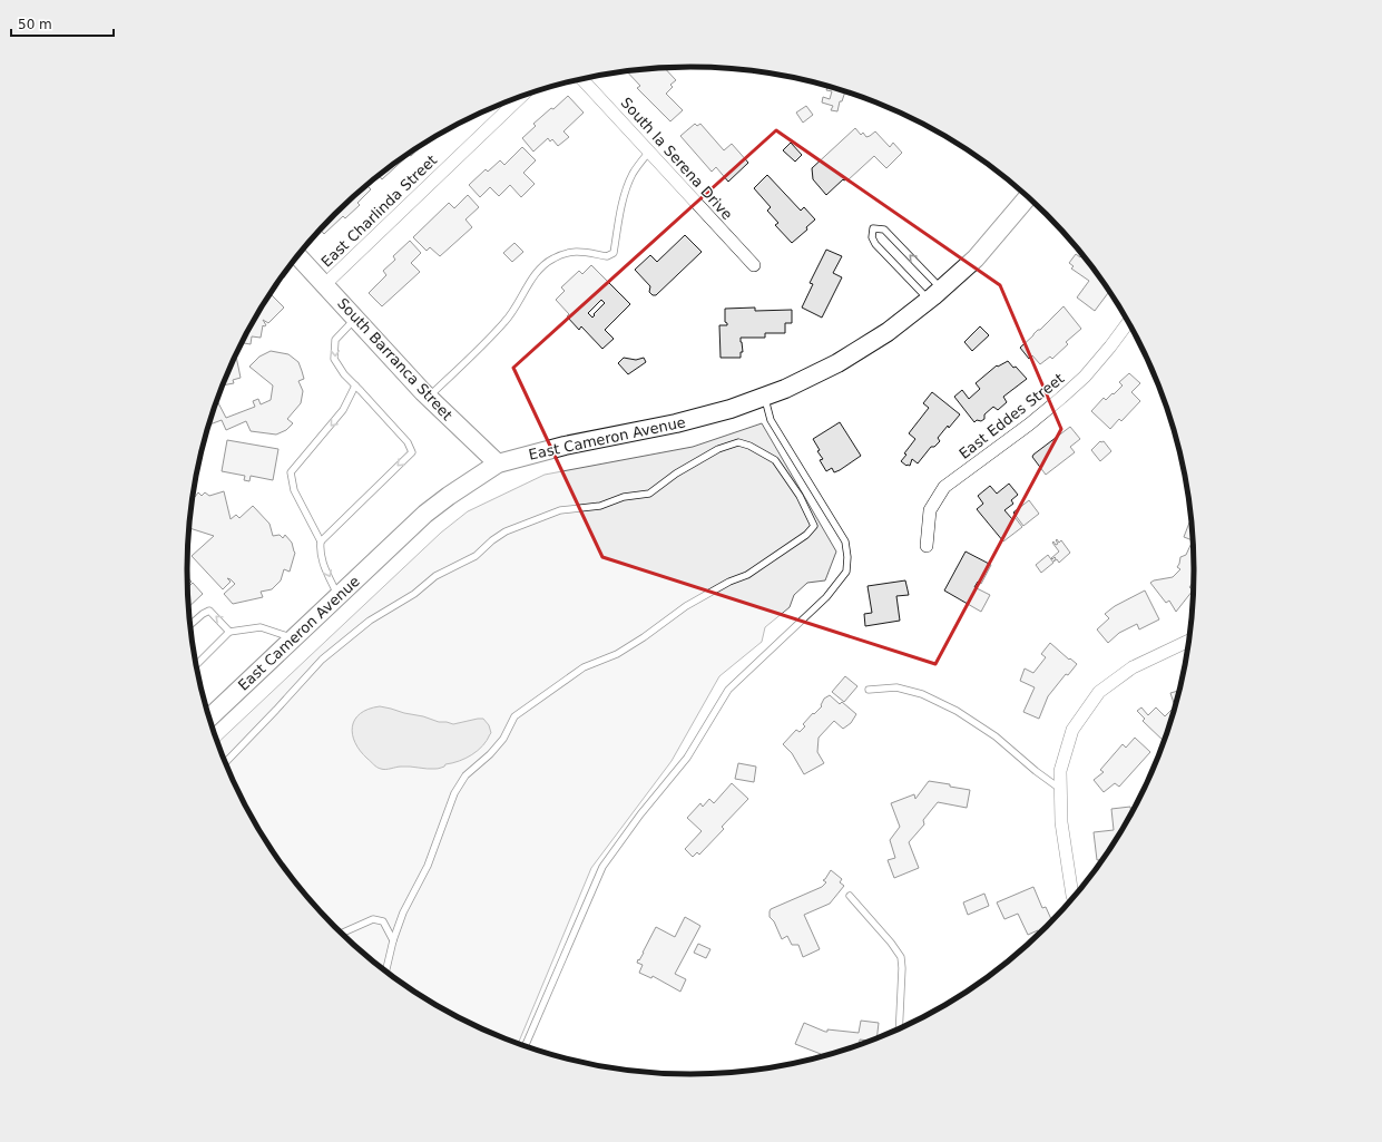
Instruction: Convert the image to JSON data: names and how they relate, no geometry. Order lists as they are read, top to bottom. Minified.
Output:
{"streets":{"main road":["South Barranca Street","East Cameron Avenue"],"street":["South la Serena Drive","East Charlinda Street","East Eddes Street"]},"crossings":[["East Charlinda Street","South Barranca Street"],["South Barranca Street","East Cameron Avenue"]],"scale_bar":"50 m"}
